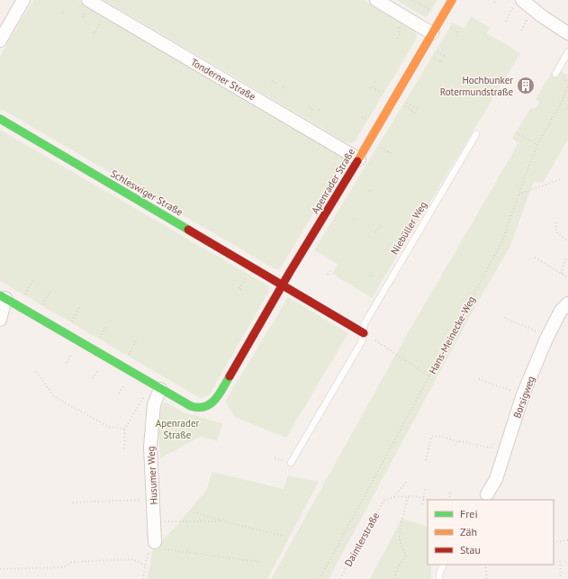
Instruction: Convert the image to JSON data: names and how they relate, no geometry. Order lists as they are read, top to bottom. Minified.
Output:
{"streets":{"street":["Tonderner Straße","Apenrader Straße","Schleswiger Straße","Borsigweg","Husumer Weg"],"lane":["Niebüller Weg"],"path":["Hans-Meinecke-Weg","Daimlerstraße"]},"crossings":[["Tonderner Straße","Apenrader Straße"],["Apenrader Straße","Schleswiger Straße"],["Apenrader Straße","Husumer Weg"]],"parks":["Apenrader Straße"],"places":{"building":["Hochbunker Rotermundstraße"]},"legend":["Frei","Zäh","Stau"]}
